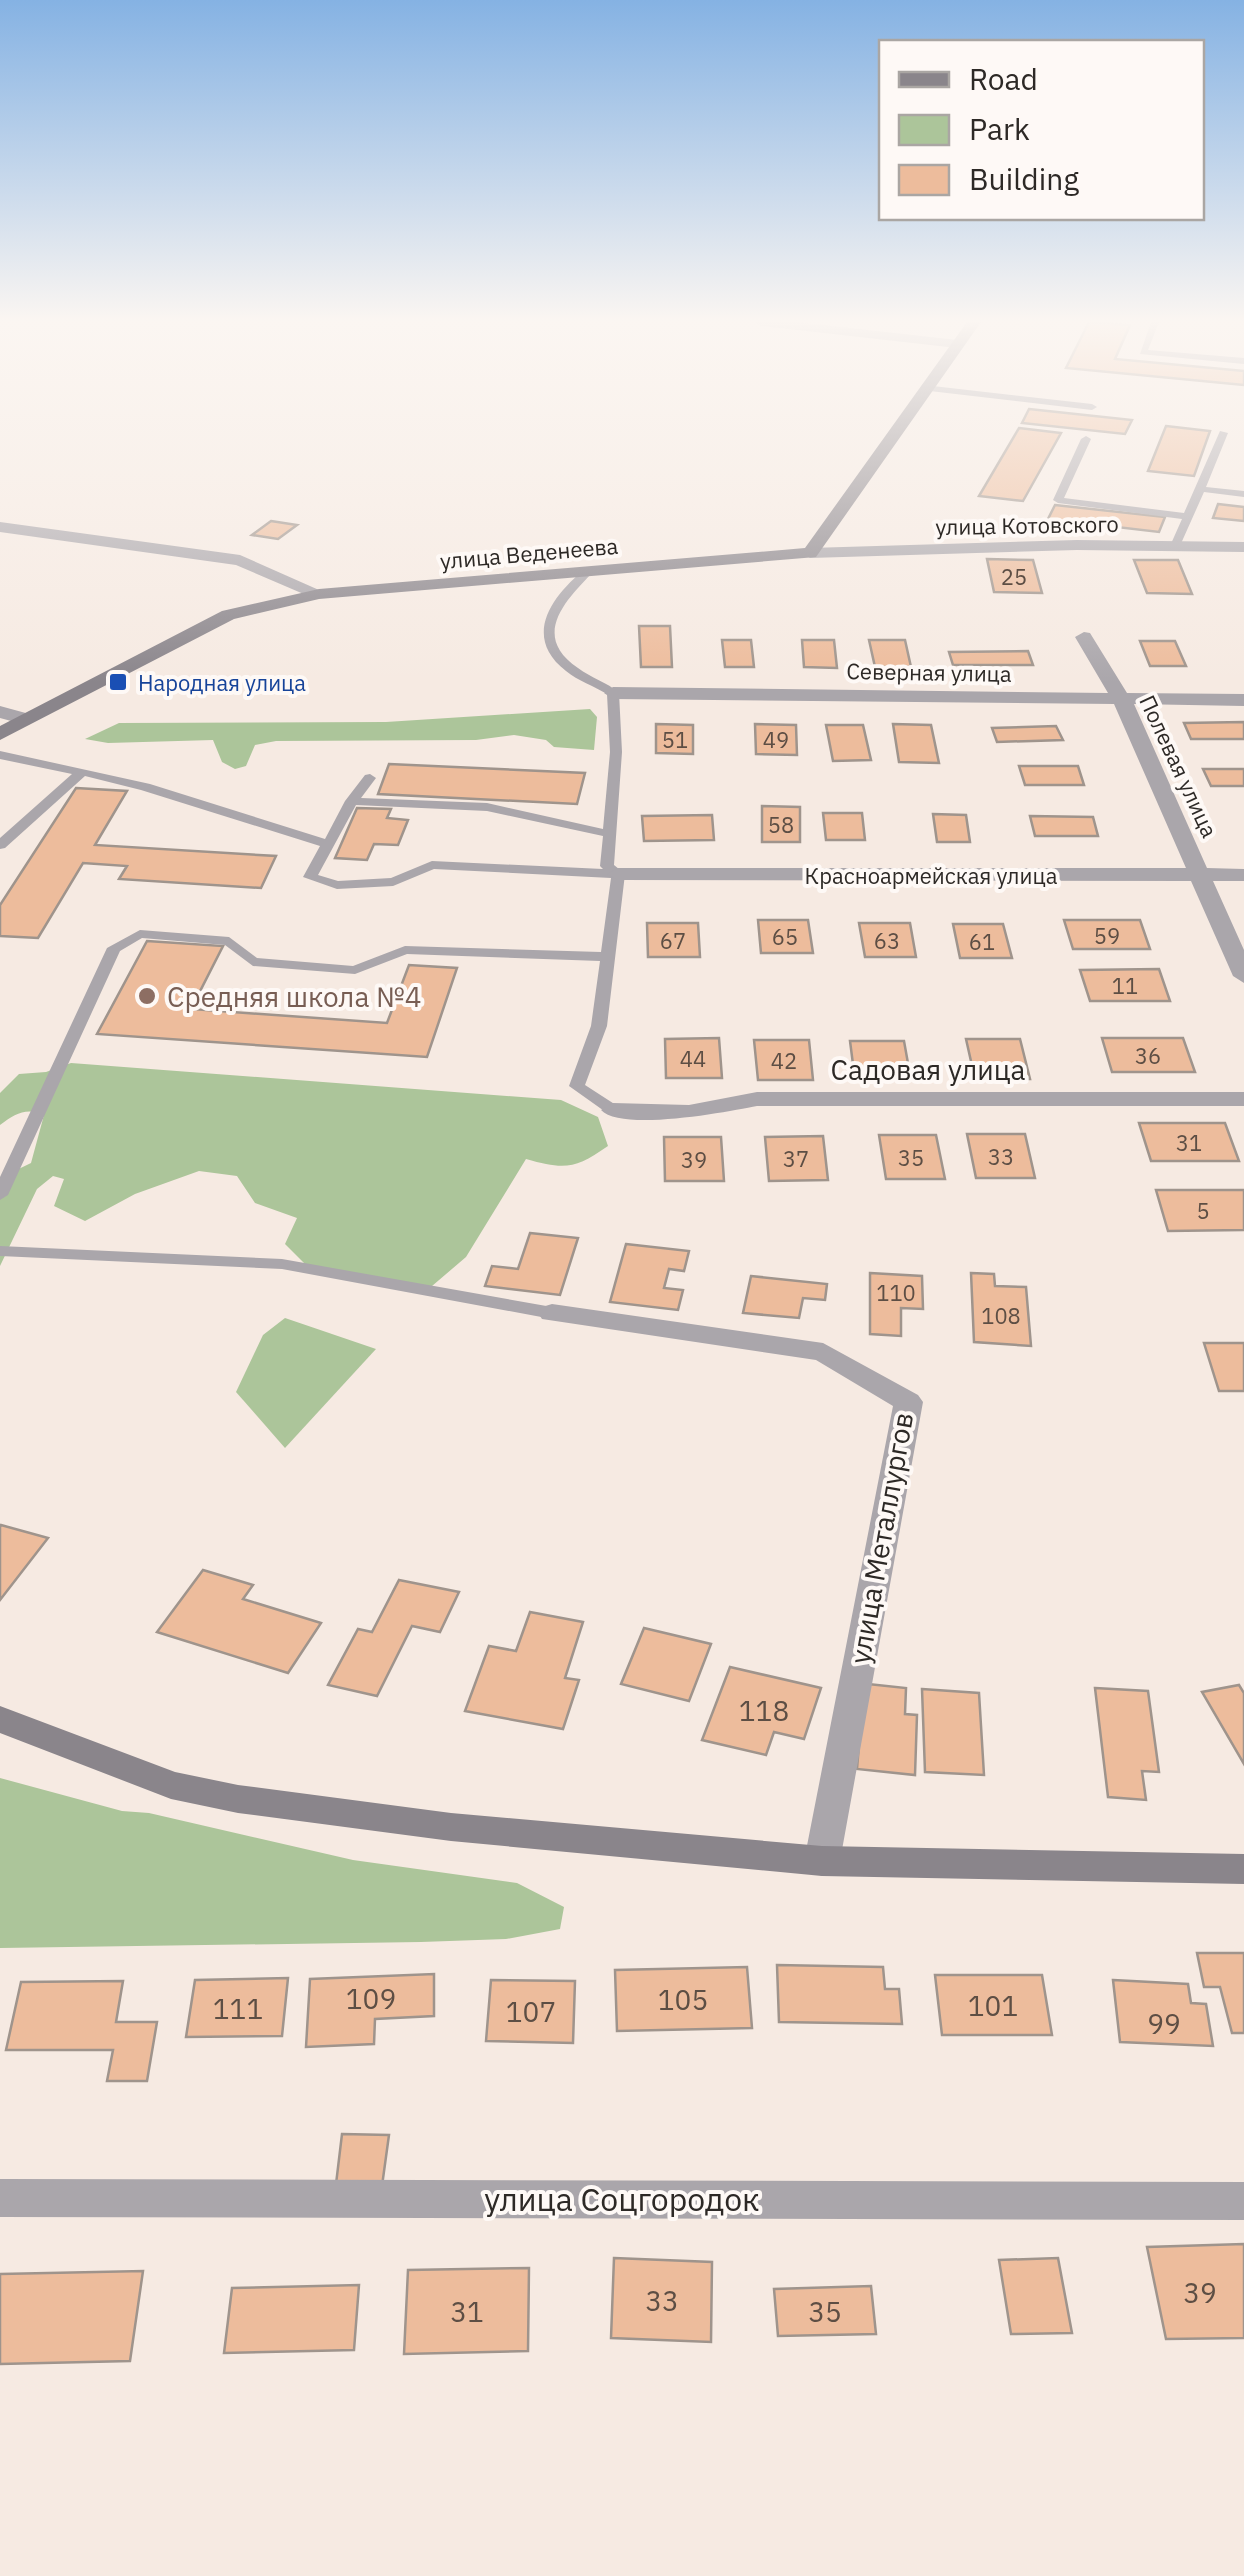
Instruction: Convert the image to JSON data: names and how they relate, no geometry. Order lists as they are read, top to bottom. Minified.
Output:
{"streets":{"main road":["улица Веденеева"],"street":["улица Котовского","Северная улица","Полевая улица","Красноармейская улица","Садовая улица","улица Металлургов","улица Соцгородок"]},"crossings":[["улица Котовского","улица Веденеева"],["Северная улица","Полевая улица"],["Полевая улица","Красноармейская улица"]],"places":{"transit":["Народная улица"],"other":["Средняя школа №4"]},"house_numbers":["25","51","49","58","59","65","67","63","61","11","36","44","42","31","33","35","37","39","5","110","108","118","109","105","101","111","107","99","39","33","31","35"],"legend":["Road","Park","Building"]}
